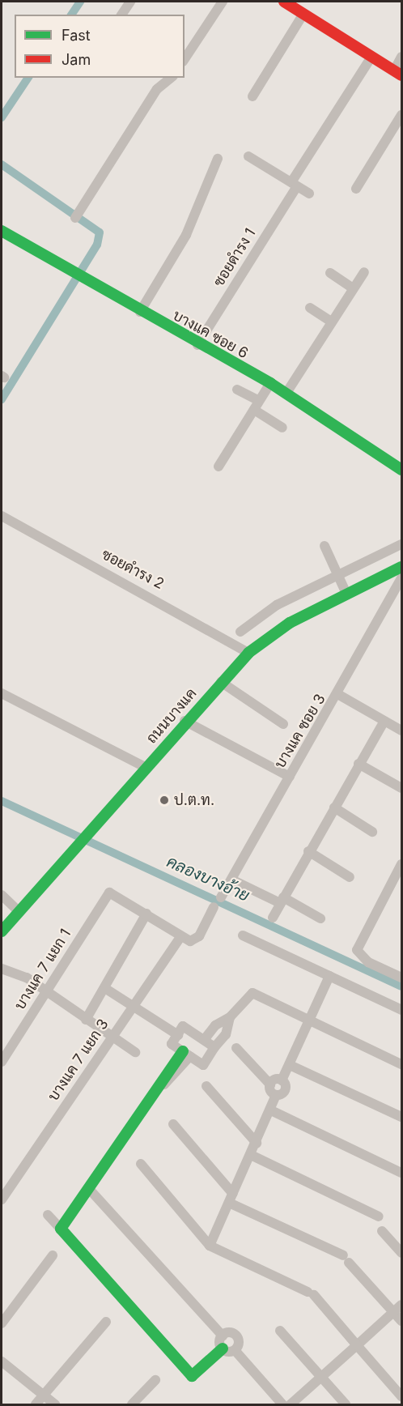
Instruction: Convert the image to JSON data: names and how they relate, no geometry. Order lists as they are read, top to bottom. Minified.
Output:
{"streets":{"street":["ซอยดำรง 1","บางแค ซอย 6","ซอยดำรง 2","ถนนบางแค","บางแค ซอย 3","บางแค 7 แยก 1","บางแค 7 แยก 3"]},"crossings":[["ซอยดำรง 1","บางแค ซอย 6"],["ซอยดำรง 2","ถนนบางแค"]],"water":["คลองบางอ้าย"],"places":["ป.ต.ท."],"legend":["Fast","Jam"]}
